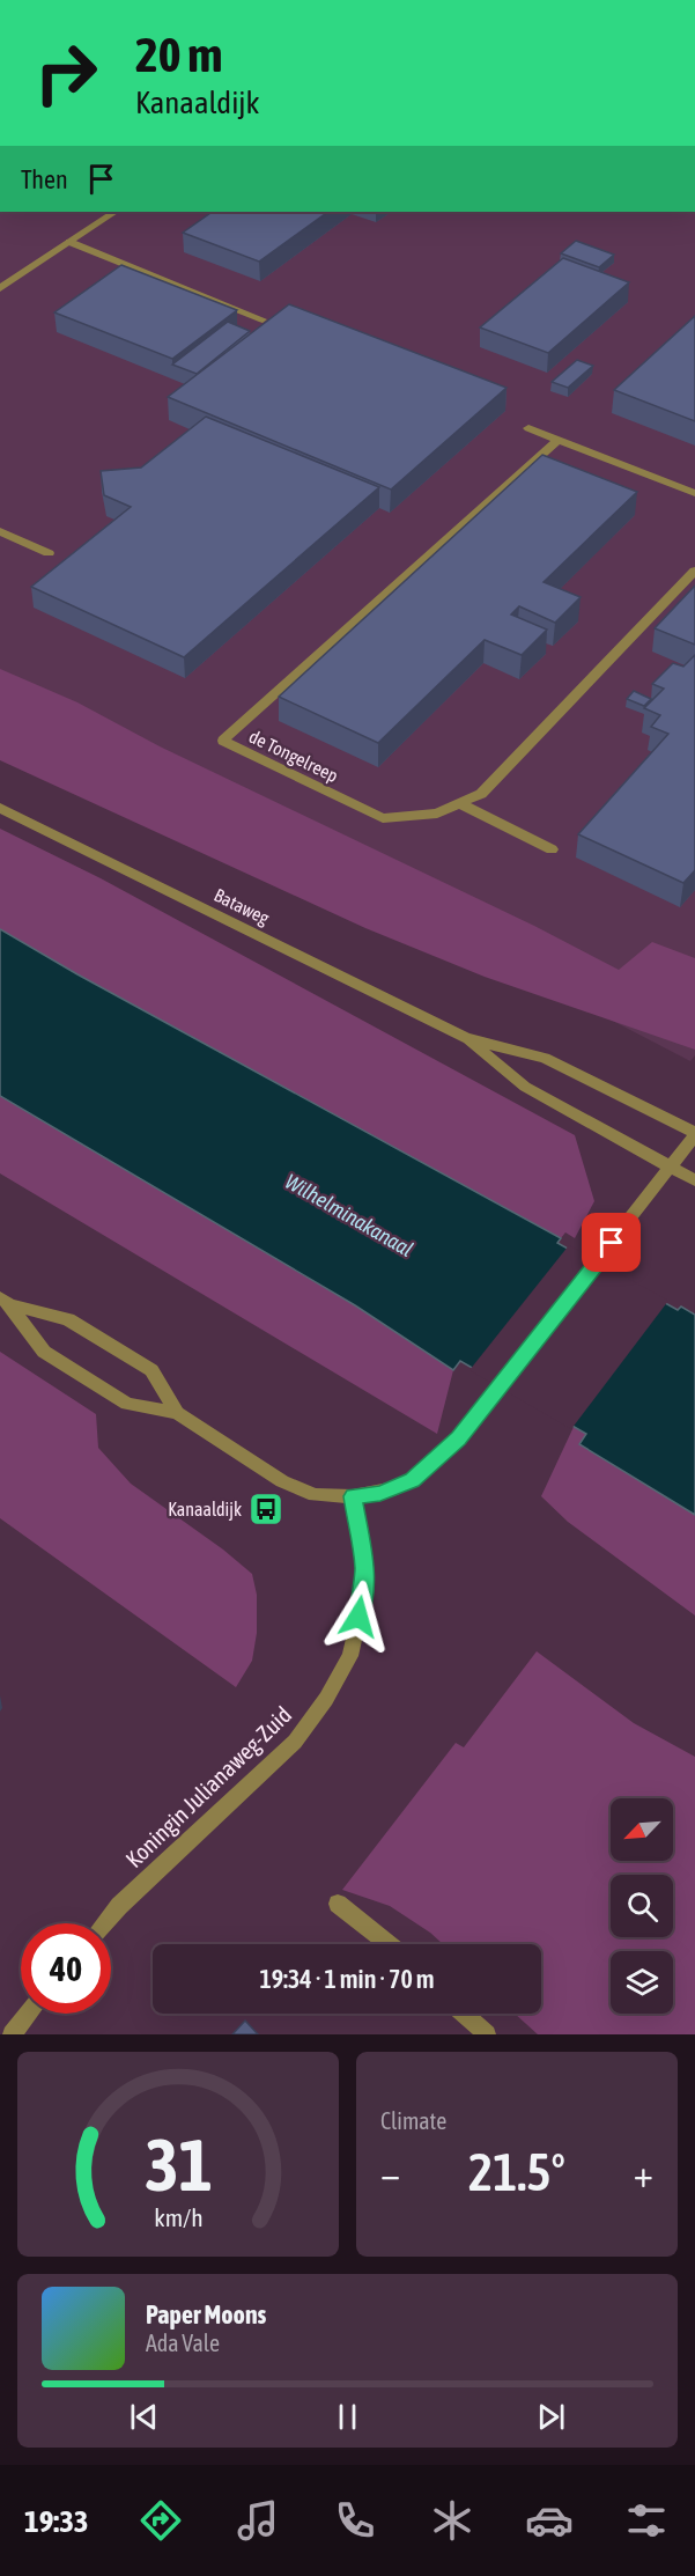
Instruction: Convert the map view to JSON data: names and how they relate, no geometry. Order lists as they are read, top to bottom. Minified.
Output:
{"streets":{"street":["de Tongelreep","Bataweg","Koningin Julianaweg-Zuid"]},"water":["Wilhelminakanaal"],"places":{"bus stop":["Kanaaldijk"]},"north":"bottom left","page":{"turn":["20 m","Kanaaldijk"],"then":"Then","limit":"40","trip":"19:34 · 1 min · 70 m","tile":"Climate","heat":["−","21.5°","+"],"song":["Paper Moons","Ada Vale"],"tabs":"19:33","gauge":["31","km/h"]}}
